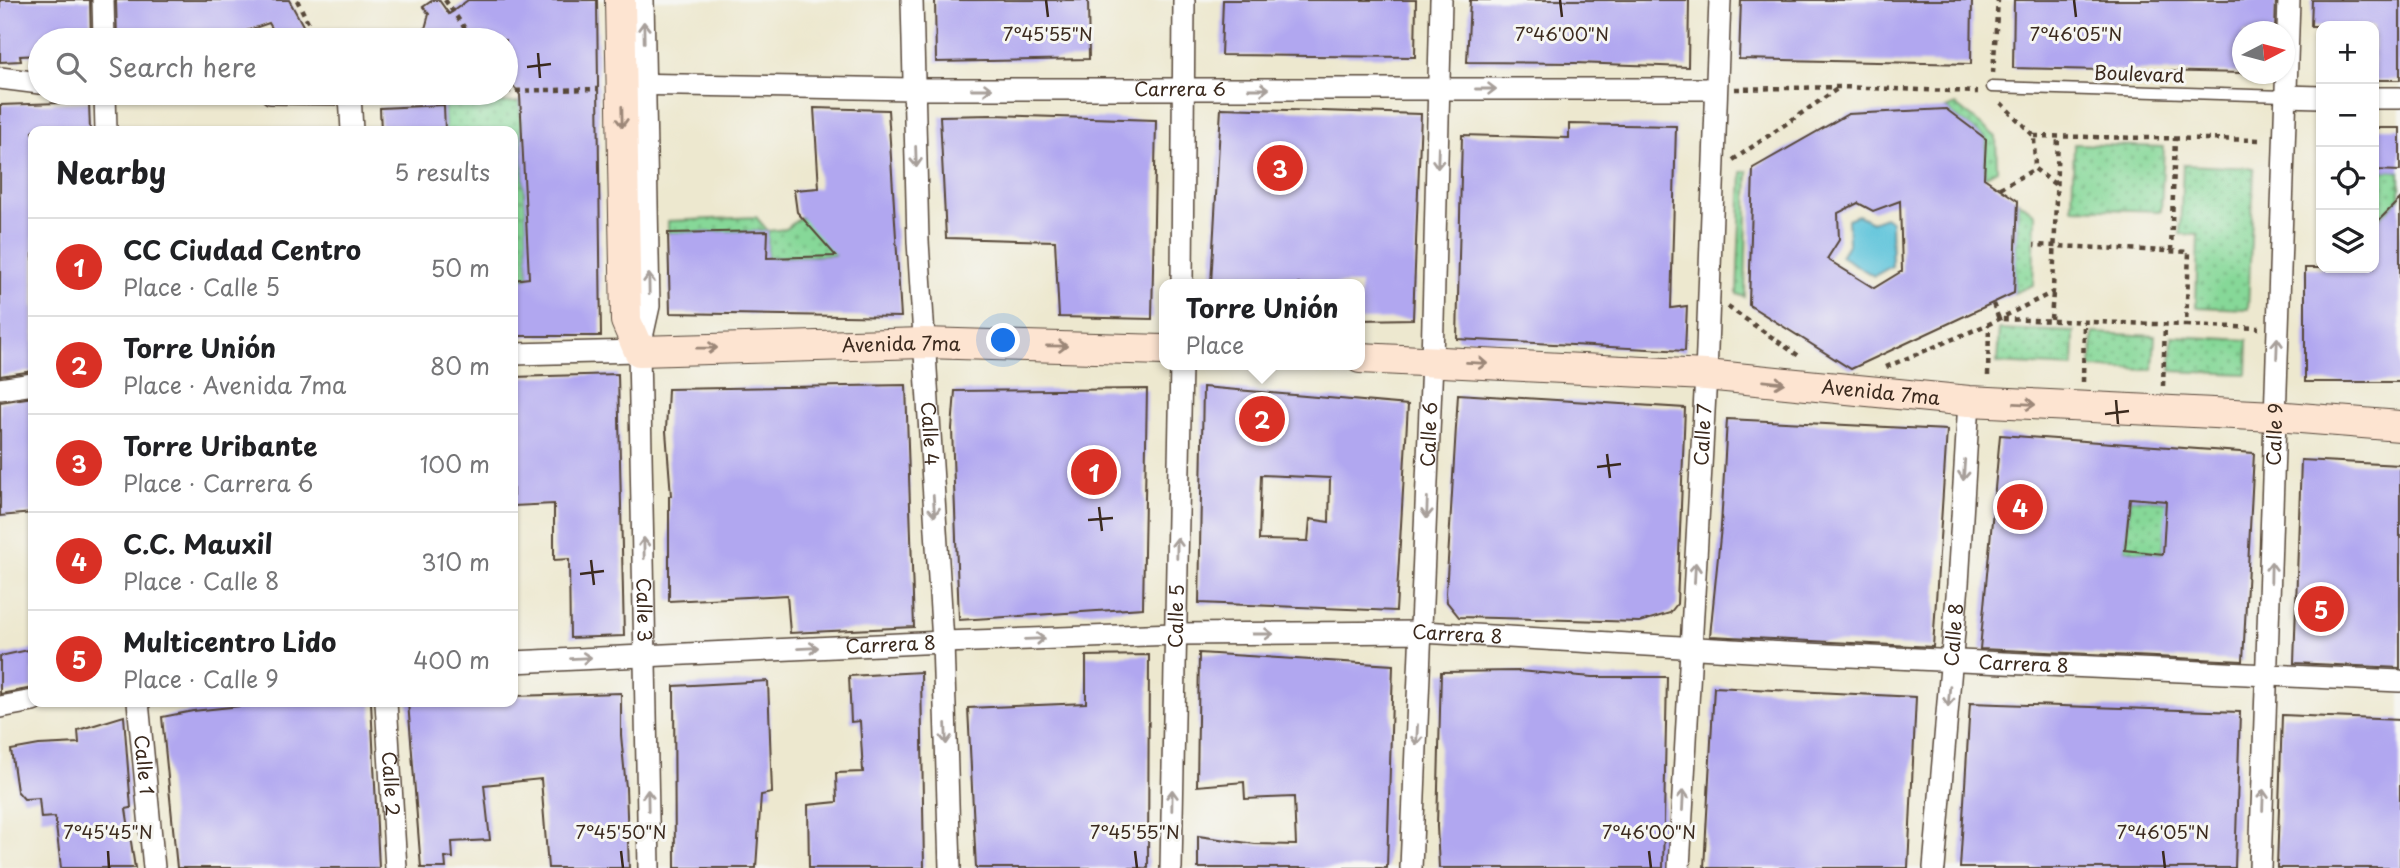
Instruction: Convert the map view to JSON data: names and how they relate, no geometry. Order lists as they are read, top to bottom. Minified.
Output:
{"streets":{"street":["Carrera 6","Avenida 7ma","Calle 4","Calle 6","Calle 7","Calle 9","Calle 3","Calle 5","Carrera 8","Calle 8","Calle 1","Calle 2"],"lane":["Boulevard"]},"crossings":[["Boulevard","Calle 9"],["Carrera 6","Calle 4"],["Carrera 6","Calle 6"],["Carrera 6","Calle 7"],["Carrera 6","Calle 3"],["Avenida 7ma","Calle 4"],["Avenida 7ma","Calle 6"],["Avenida 7ma","Calle 7"],["Avenida 7ma","Calle 9"],["Avenida 7ma","Calle 3"],["Avenida 7ma","Calle 8"],["Calle 4","Carrera 8"],["Calle 6","Carrera 8"],["Calle 7","Carrera 8"],["Calle 9","Carrera 8"],["Calle 3","Carrera 8"],["Calle 5","Carrera 8"],["Carrera 8","Calle 8"]],"one_way":["Carrera 6","Avenida 7ma","Calle 4","Calle 6","Calle 7","Calle 9","Calle 3","Calle 5","Carrera 8","Calle 8"],"north":"right","page":{"map_buttons":["+","−"],"search":"Search here","heading":["Nearby","5 results"],"pins":["3","2","1","4","5"],"list":[{"mark":"1","name":"CC Ciudad Centro","note":"Place · Calle 5","value":"50 m"},{"mark":"2","name":"Torre Unión","note":"Place · Avenida 7ma","value":"80 m"},{"mark":"3","name":"Torre Uribante","note":"Place · Carrera 6","value":"100 m"},{"mark":"4","name":"C.C. Mauxil","note":"Place · Calle 8","value":"310 m"},{"mark":"5","name":"Multicentro Lido","note":"Place · Calle 9","value":"400 m"}],"popup":["Torre Unión","Place"]},"coordinates":["7°45'55\"N","7°46'00\"N","7°46'05\"N","7°45'45\"N","7°45'50\"N"]}
